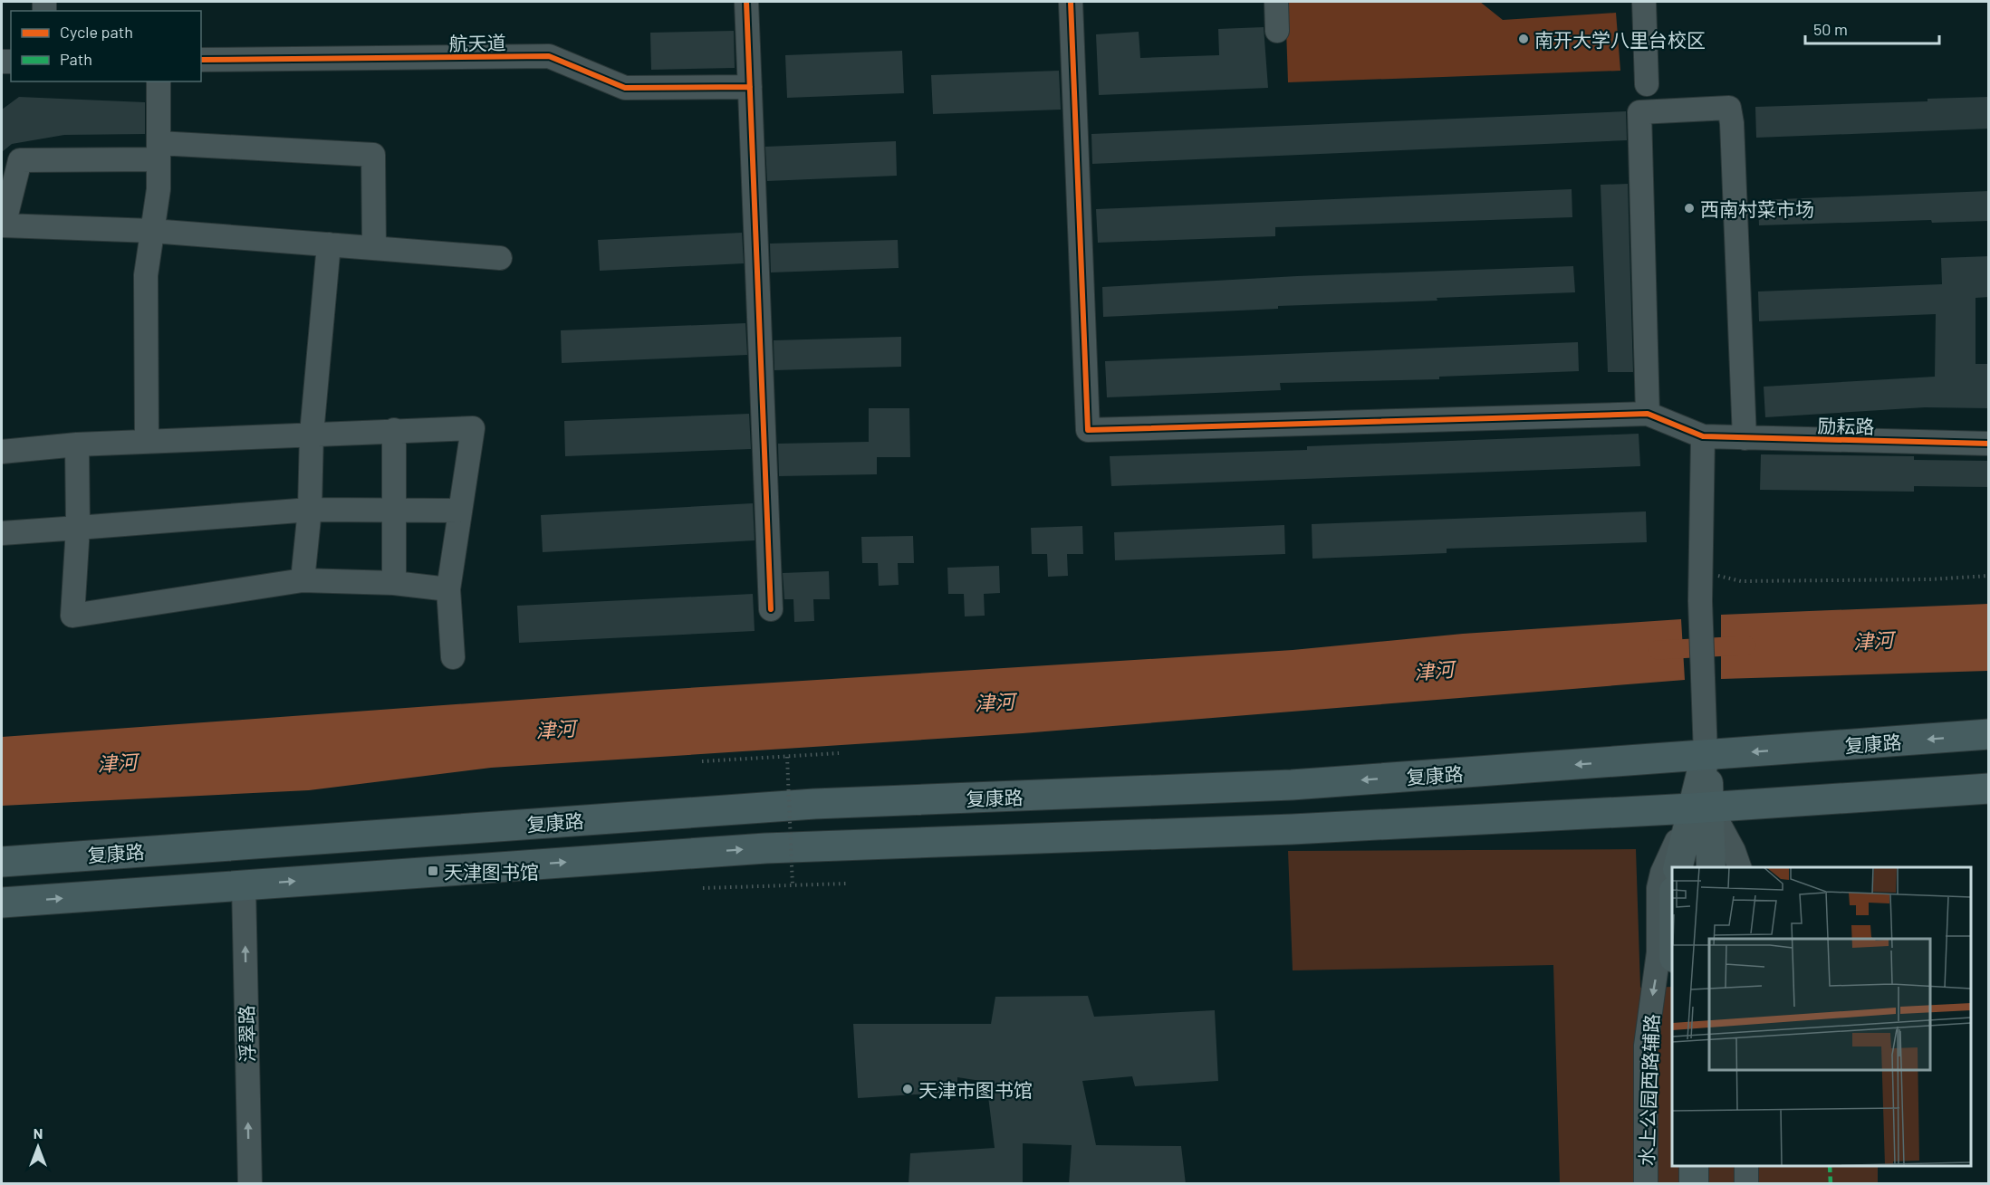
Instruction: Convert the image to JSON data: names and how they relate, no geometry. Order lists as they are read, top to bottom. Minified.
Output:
{"streets":{"highway":["复康路"],"street":["航天道","励耘路","浮翠路","水上公园西路辅路"]},"one_way":["浮翠路","水上公园西路辅路"],"water":["津河"],"places":{"other":["南开大学八里台校区","西南村菜市场","天津市图书馆"],"transit":["天津图书馆"]},"legend":["Cycle path","Path"],"scale_bar":"50 m","north":"top"}
